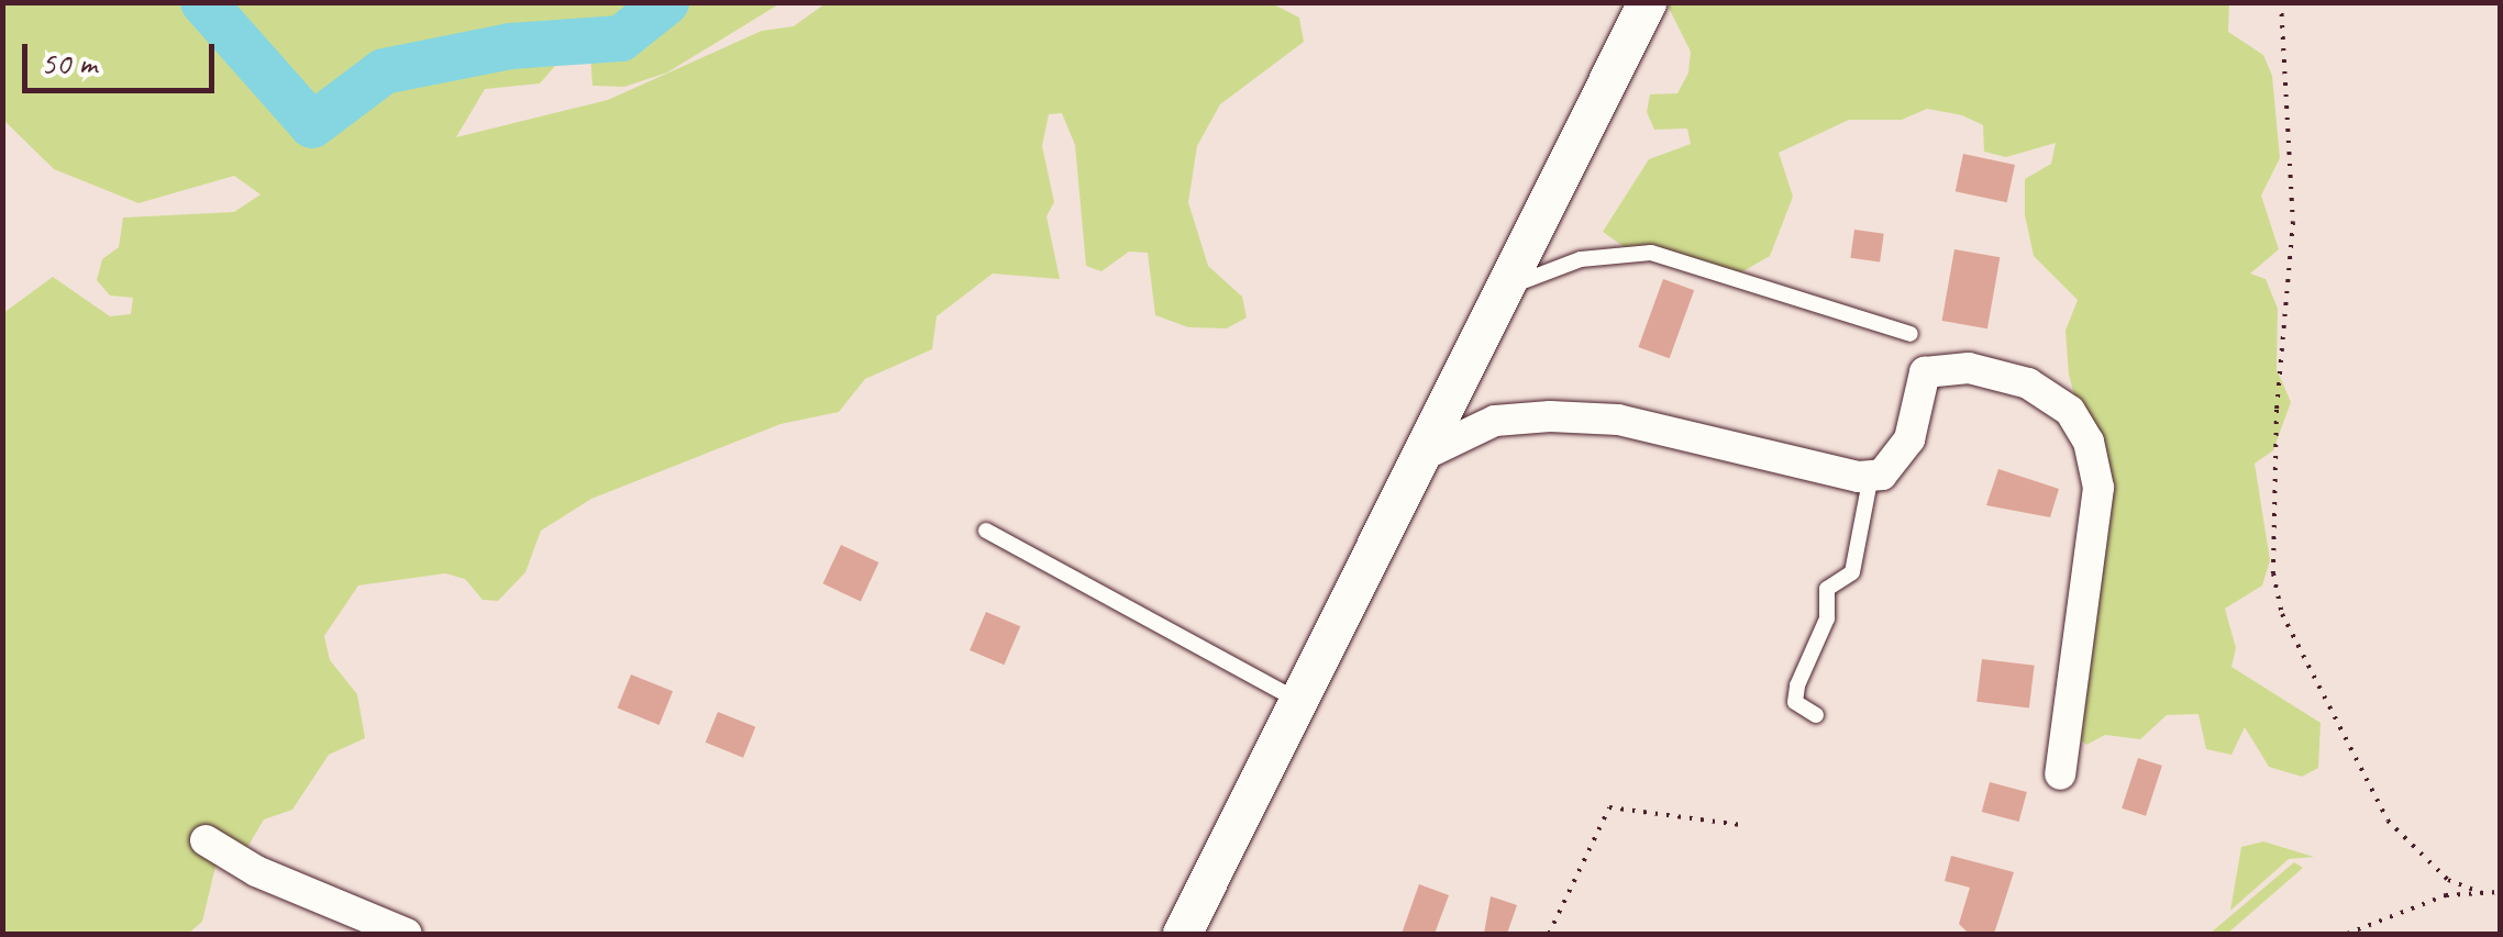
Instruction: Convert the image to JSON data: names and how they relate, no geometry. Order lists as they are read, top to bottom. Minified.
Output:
{"scale_bar":"50 m"}
